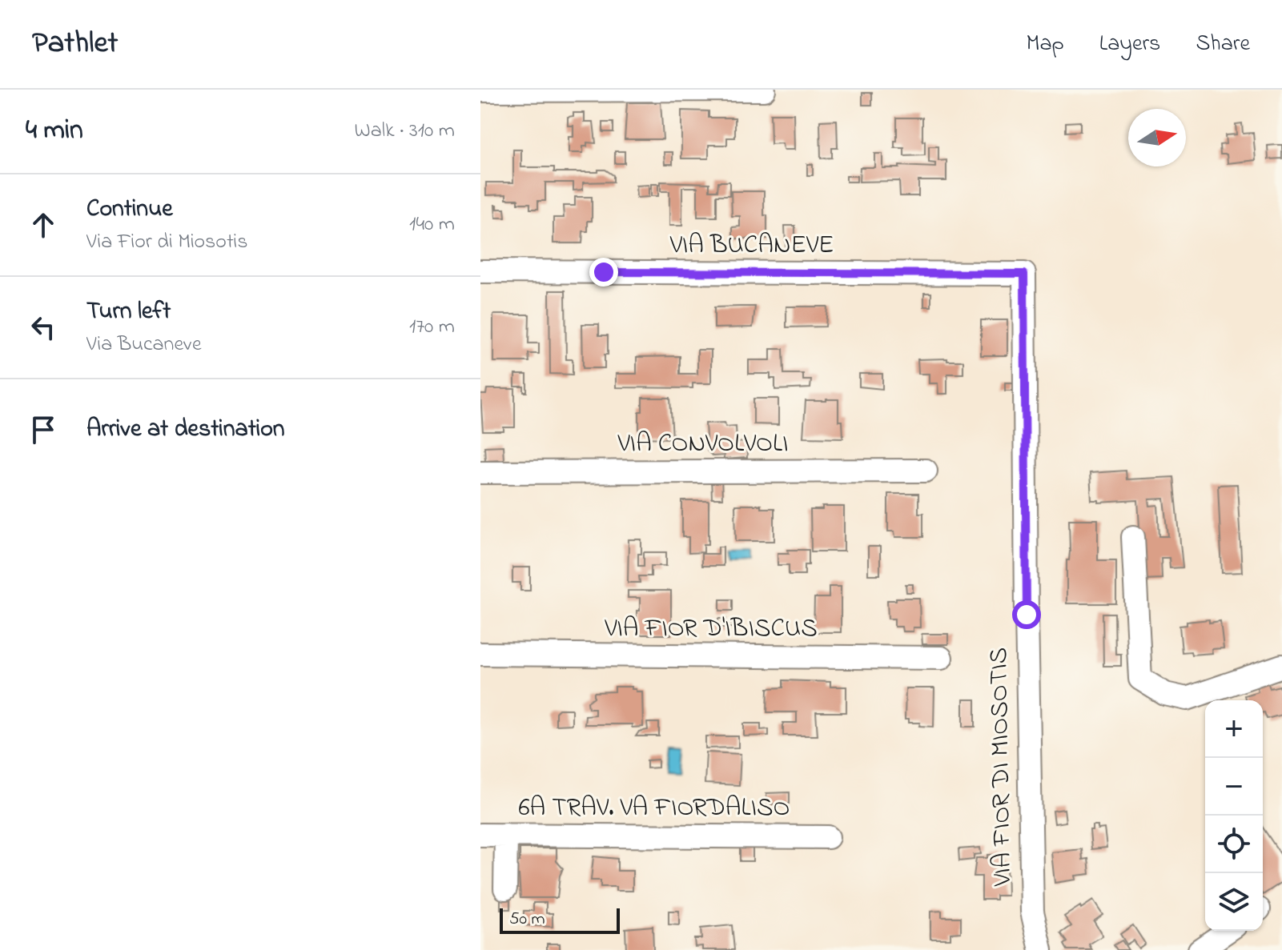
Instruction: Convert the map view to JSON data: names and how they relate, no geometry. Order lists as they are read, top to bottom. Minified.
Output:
{"streets":{"street":["VIA BUCANEVE","VIA CONVOLVOLI","VIA FIOR D'IBISCUS","VIA FIOR DI MIOSOTIS","6A TRAV. VA FIORDALISO"]},"crossings":[["VIA BUCANEVE","VIA FIOR DI MIOSOTIS"]],"scale_bar":"50 m","north":"right","page":{"header":"Pathlet","nav":["Map","Layers","Share"],"heading":["4 min","Walk · 310 m"],"list":[["Continue","Via Fior di Miosotis","140 m"],["Turn left","Via Bucaneve","170 m"],"Arrive at destination"],"map_buttons":["+","−"],"scale":"50 m"}}
